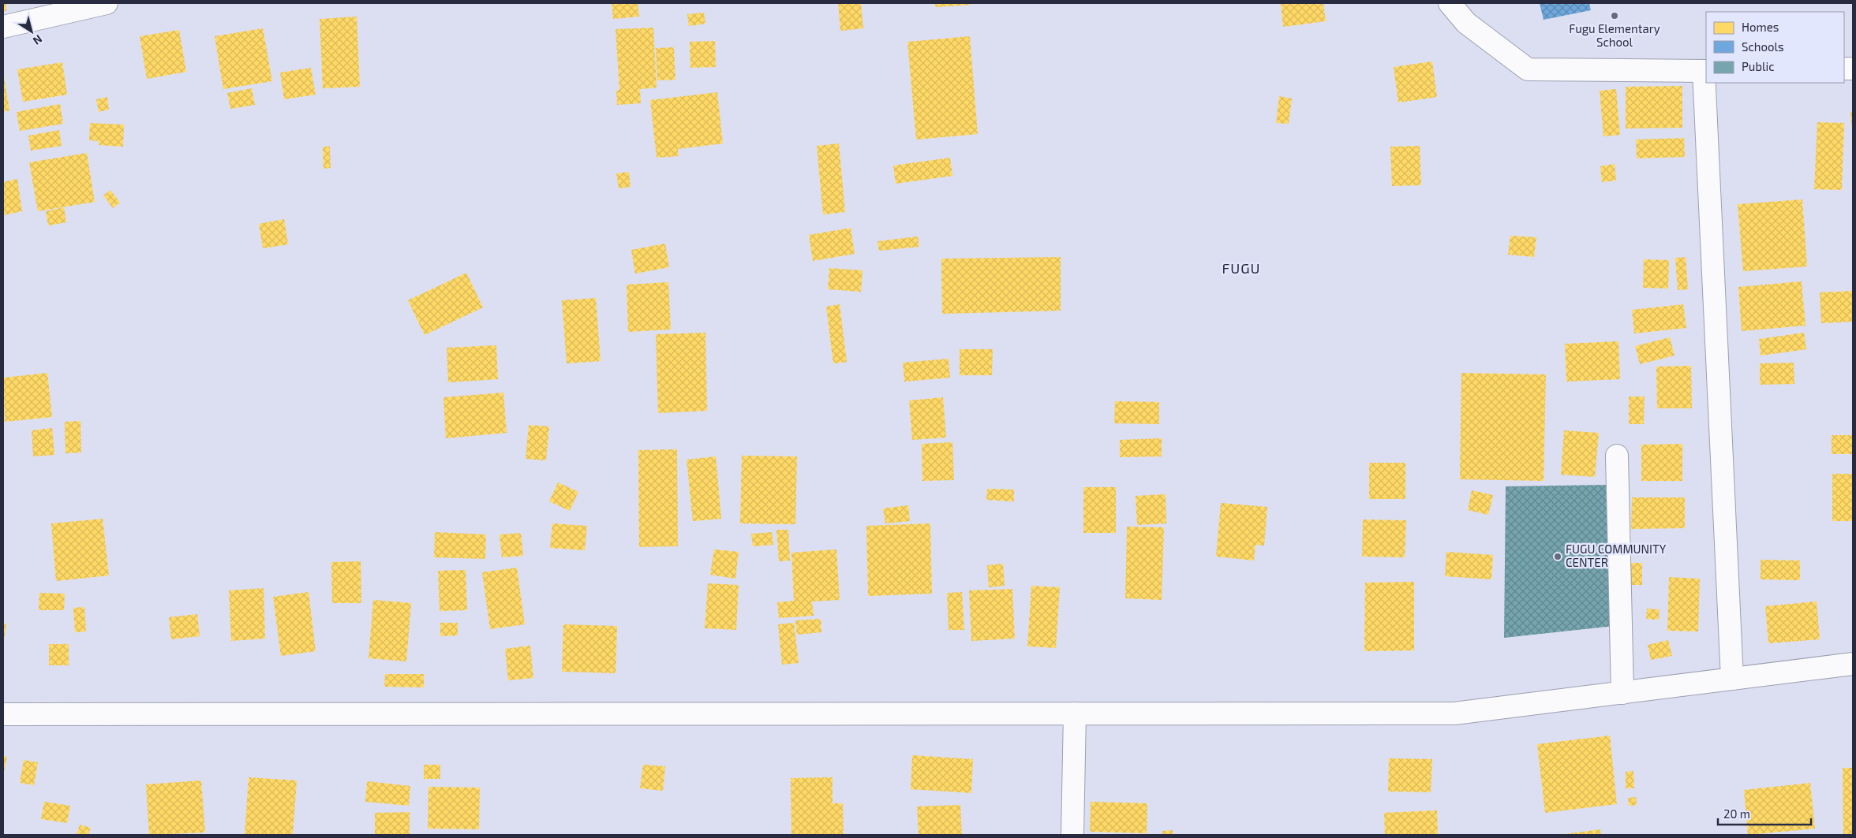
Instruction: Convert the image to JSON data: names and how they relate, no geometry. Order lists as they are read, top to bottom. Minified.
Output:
{"districts":["FUGU"],"places":["Fugu Elementary School","FUGU COMMUNITY CENTER"],"legend":["Homes","Schools","Public"],"scale_bar":"20 m","north":"bottom right"}
